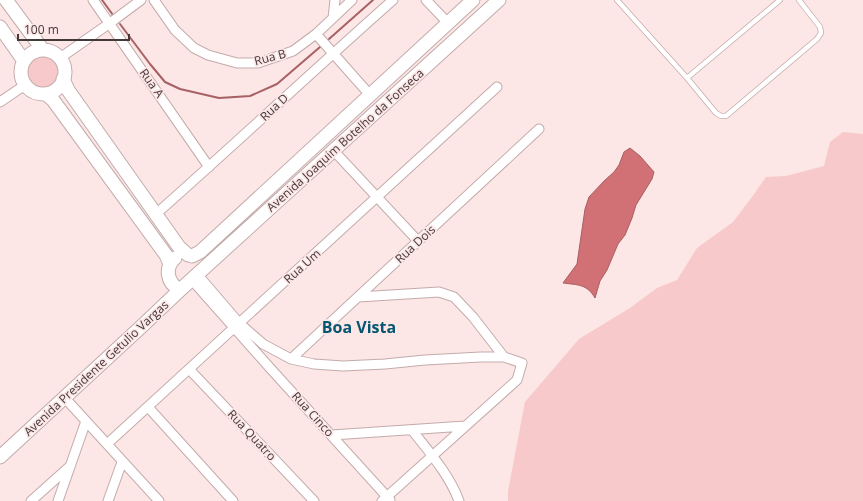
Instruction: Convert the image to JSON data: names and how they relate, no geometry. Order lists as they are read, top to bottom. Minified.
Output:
{"streets":{"street":["Rua B","Rua A","Rua D","Avenida Joaquim Botelho da Fonseca","Rua Dois","Rua Um","Avenida Presidente Getulio Vargas","Rua Cinco","Rua Quatro"]},"crossings":[["Rua A","Rua D"],["Avenida Joaquim Botelho da Fonseca","Avenida Presidente Getulio Vargas"],["Rua Um","Rua Cinco"],["Rua Um","Rua Quatro"]],"districts":["Boa Vista"],"scale_bar":"100 m"}
